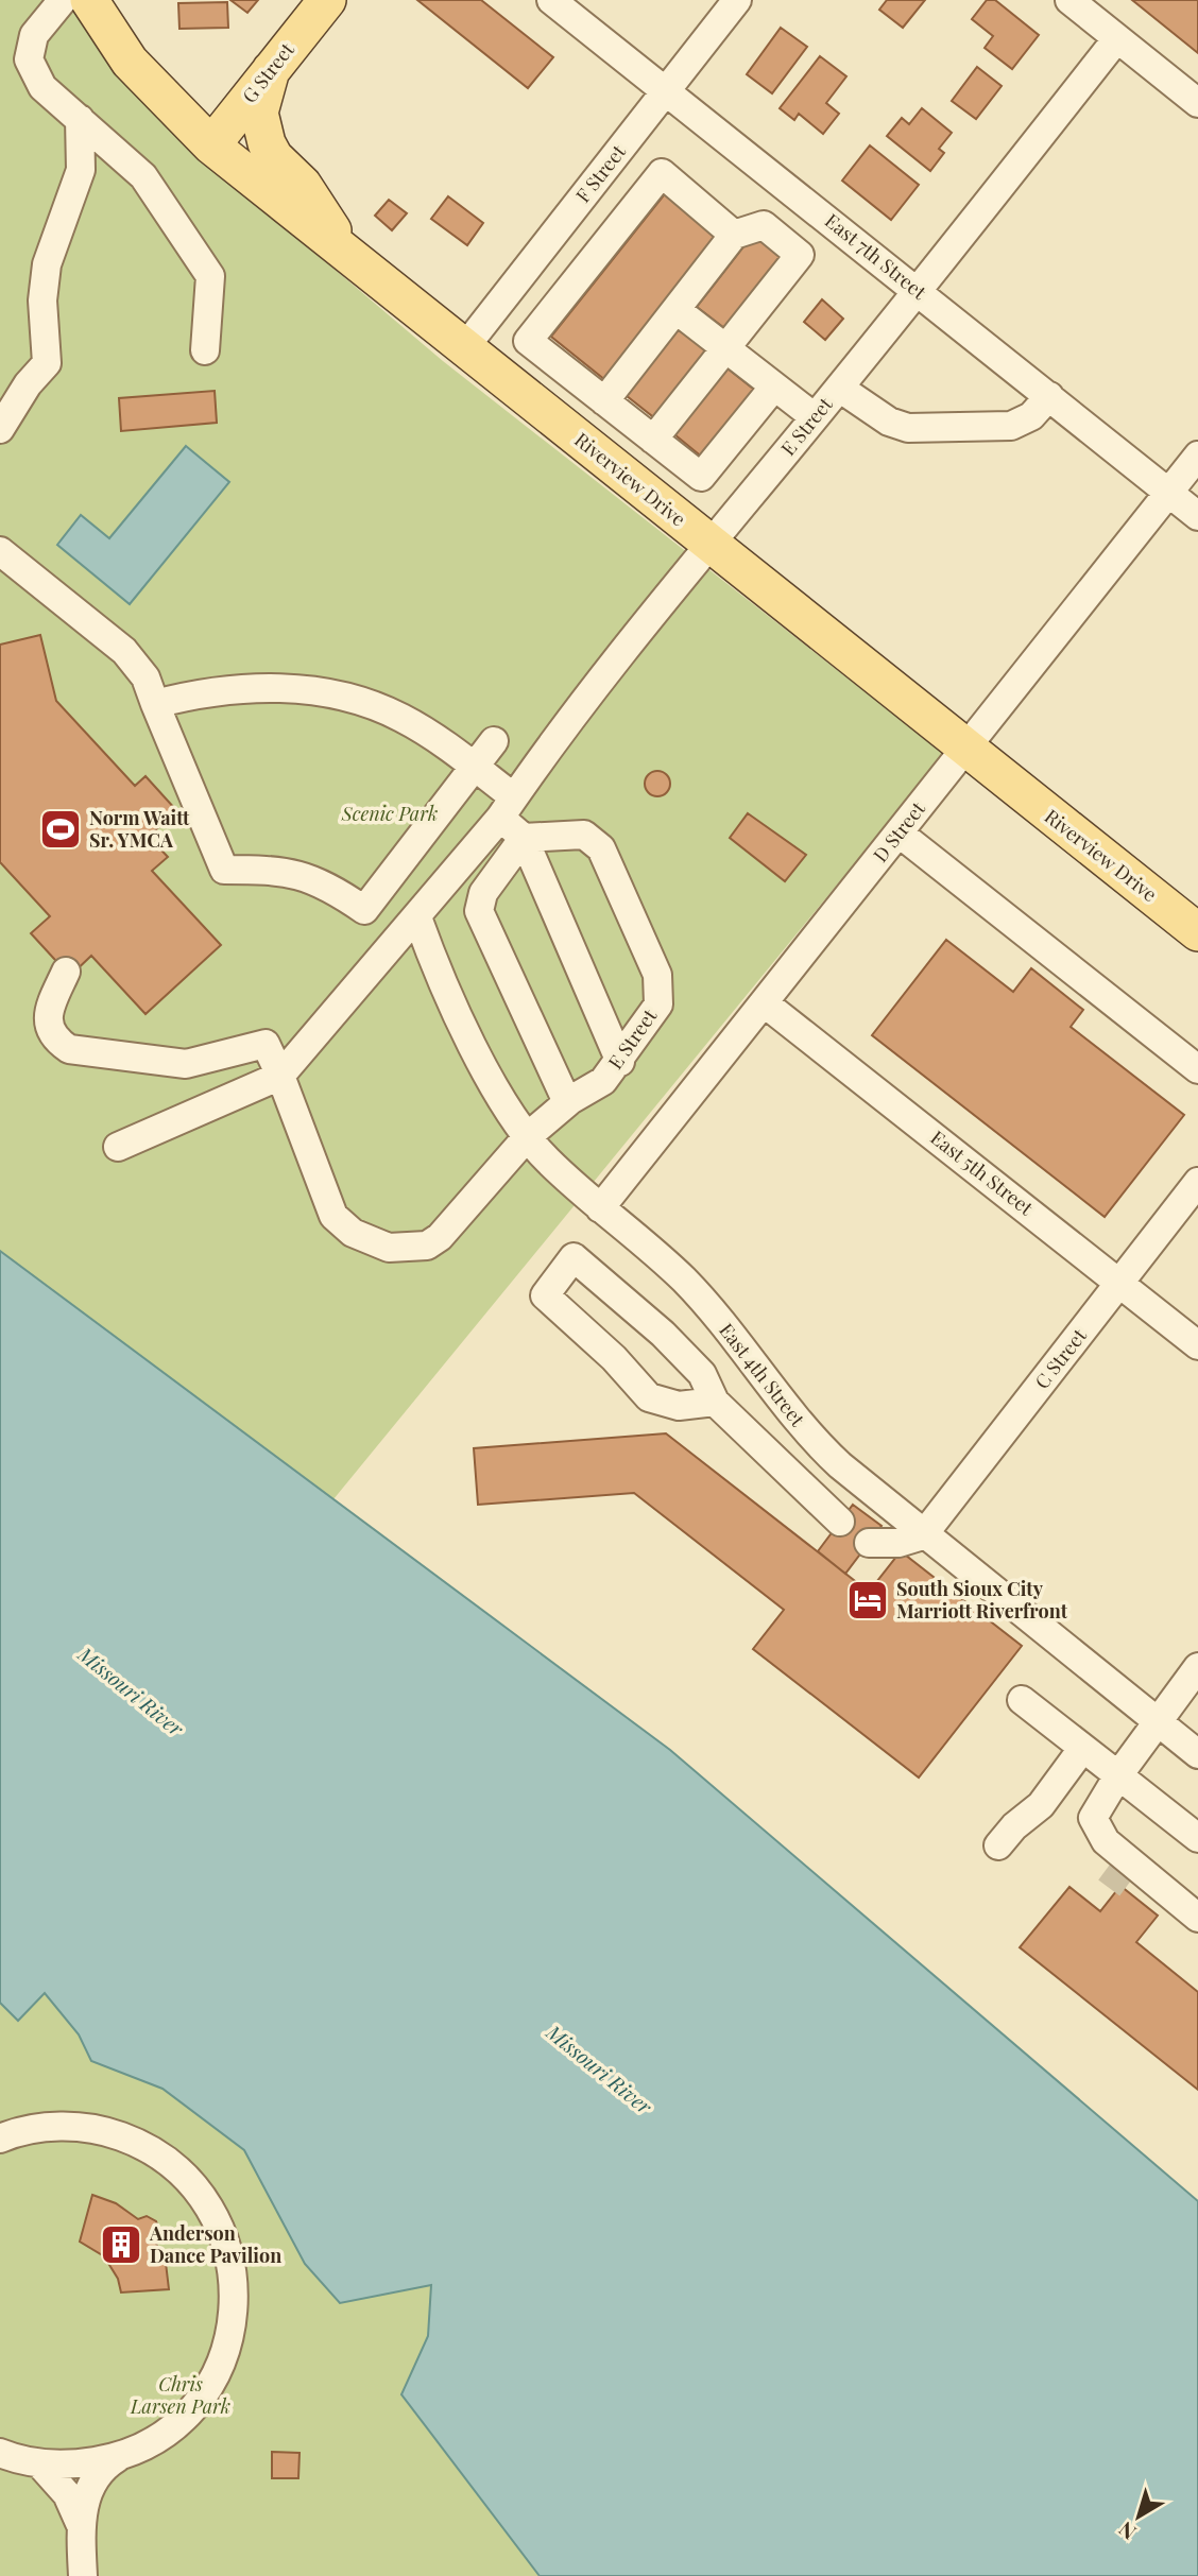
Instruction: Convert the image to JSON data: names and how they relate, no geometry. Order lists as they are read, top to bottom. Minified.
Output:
{"streets":{"main road":["G Street","Riverview Drive"],"street":["F Street","East 7th Street","E Street","D Street","East 5th Street","C Street","East 4th Street"]},"crossings":[["G Street","Riverview Drive"],["F Street","East 7th Street"],["F Street","Riverview Drive"],["East 7th Street","E Street"],["East 7th Street","D Street"],["E Street","Riverview Drive"],["E Street","East 4th Street"],["Riverview Drive","D Street"],["D Street","East 5th Street"],["D Street","East 4th Street"],["East 5th Street","C Street"],["C Street","East 4th Street"]],"water":["Missouri River"],"parks":["Scenic Park","Chris Larsen Park"],"places":{"sports":["Norm Waitt Sr. YMCA"],"hotel":["South Sioux City Marriott Riverfront"],"building":["Anderson Dance Pavilion"]},"north":"bottom left"}
